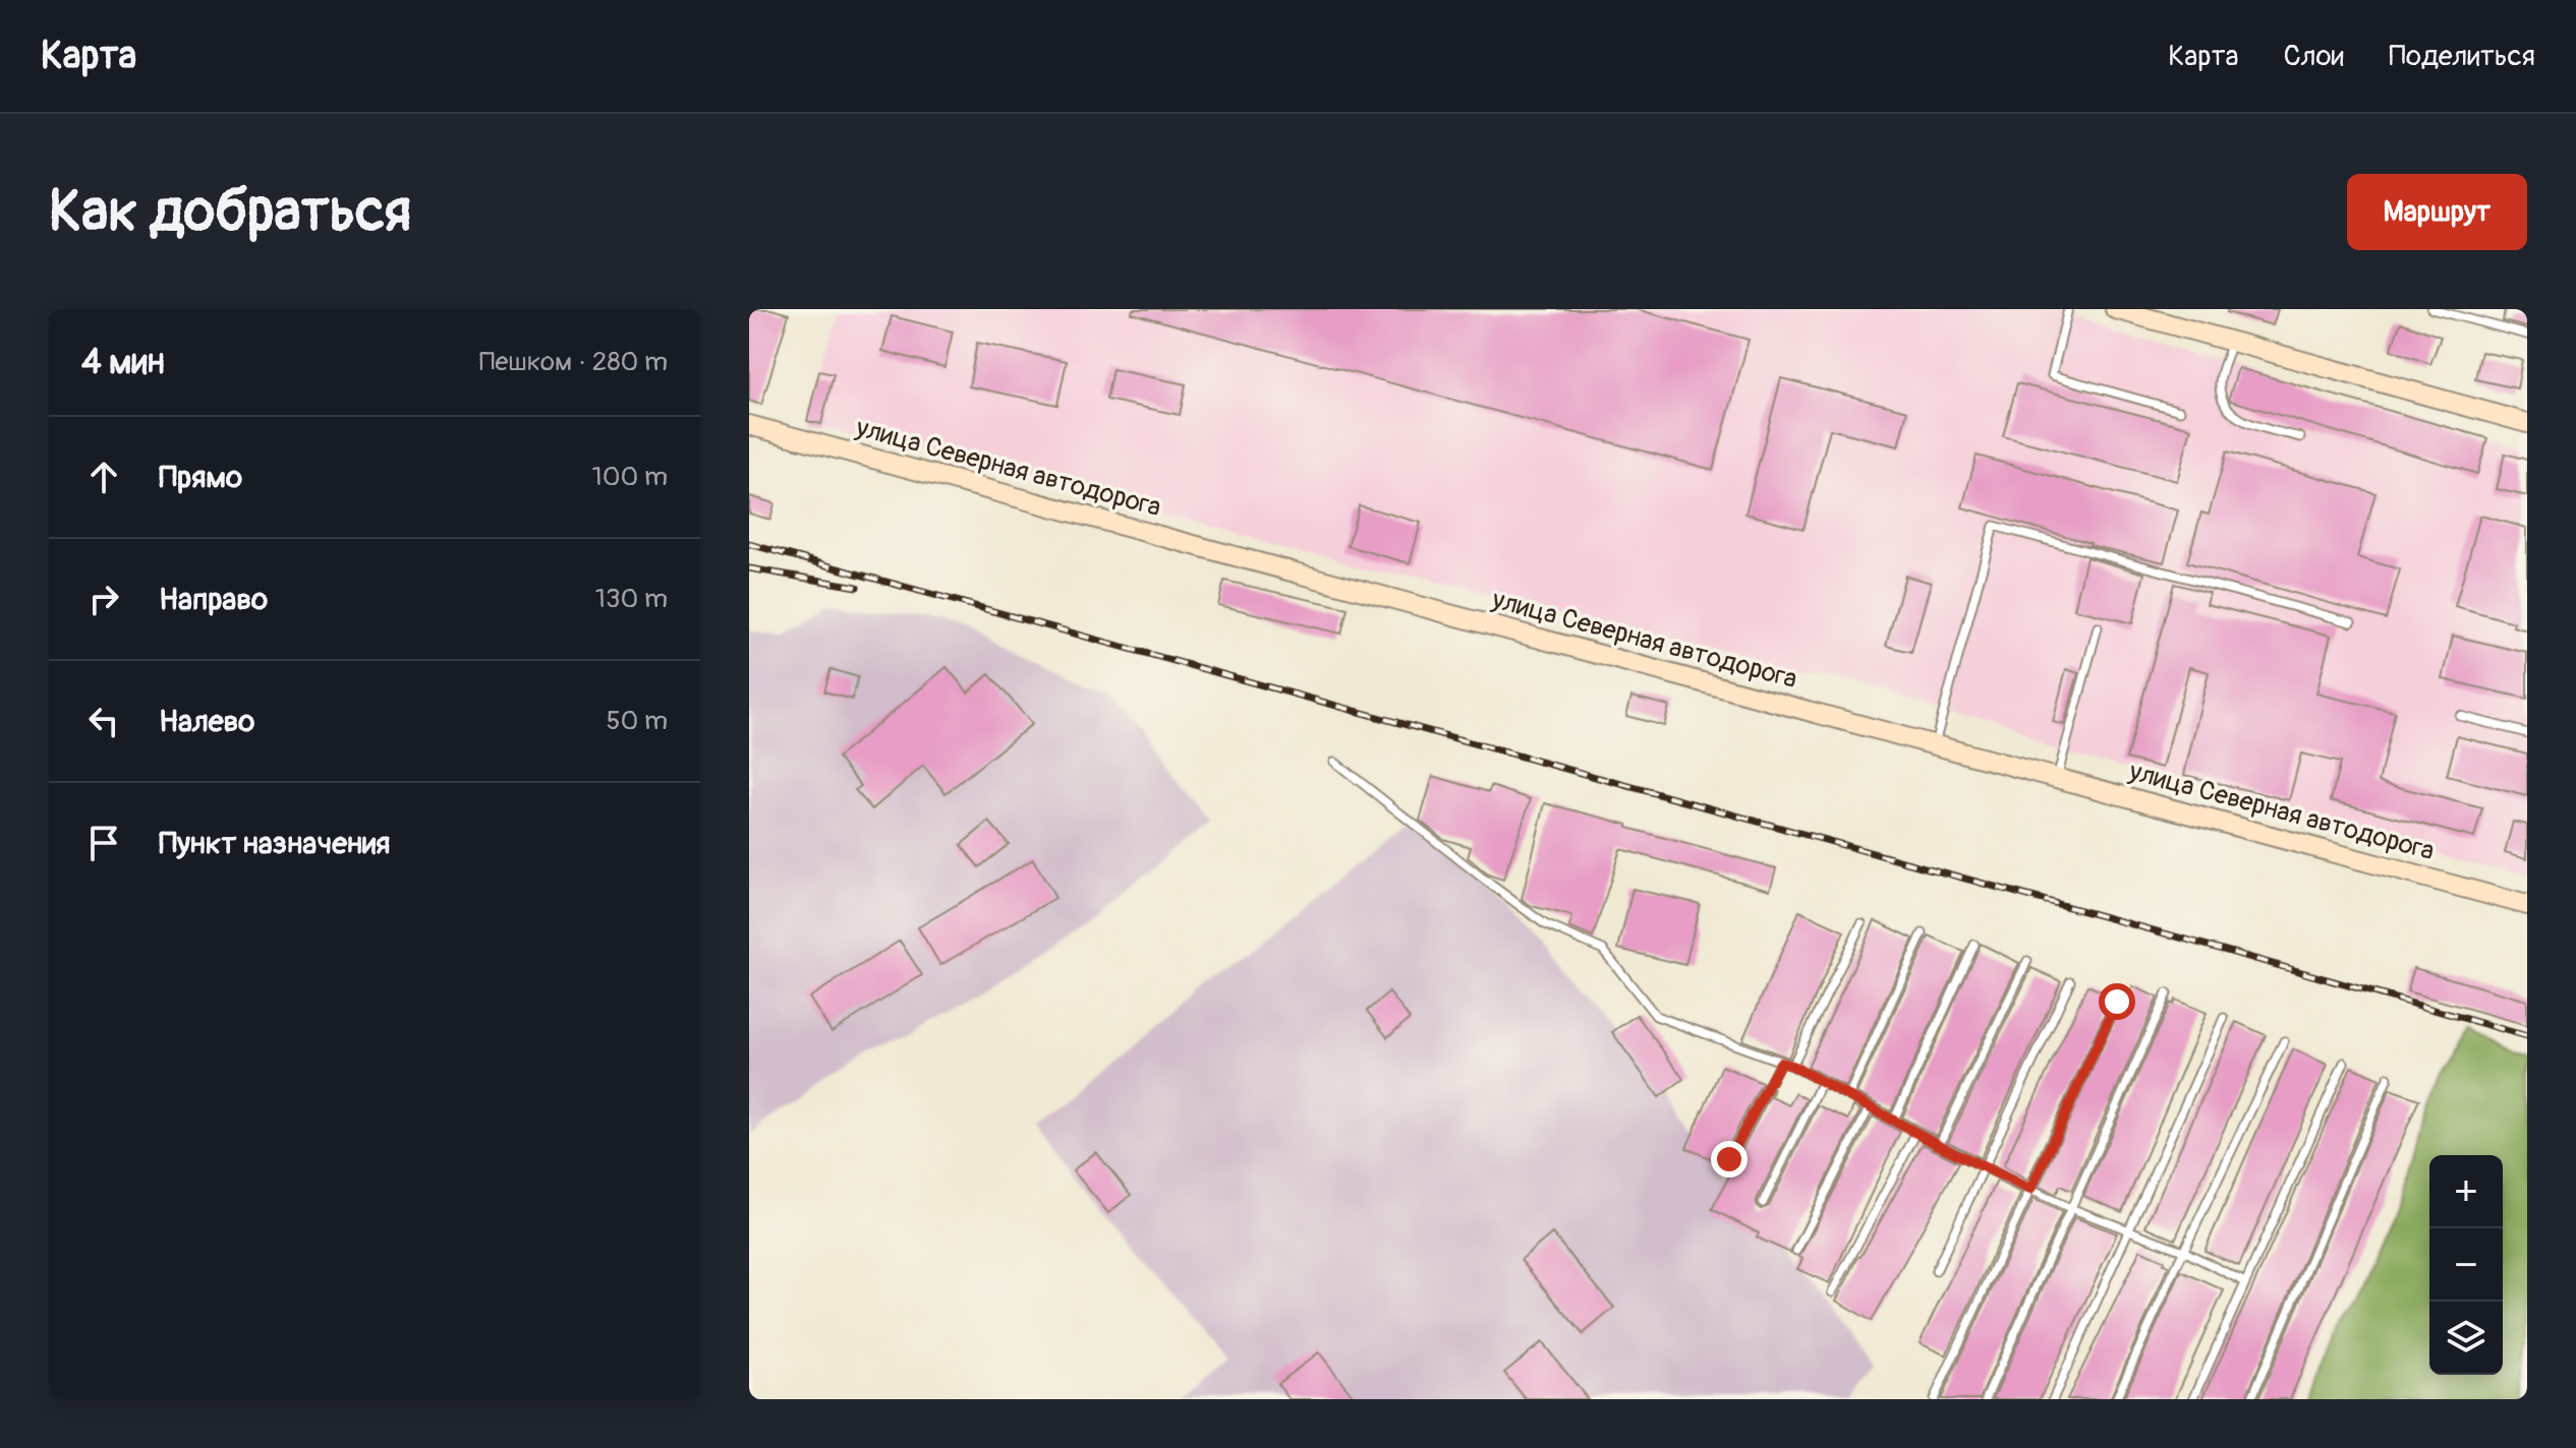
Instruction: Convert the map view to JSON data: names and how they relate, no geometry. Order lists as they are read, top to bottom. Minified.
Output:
{"streets":{"main road":["улица Северная автодорога"]},"page":{"header":"Карта","nav":["Карта","Слои","Поделиться"],"buttons":"Маршрут","title":"Как добраться","heading":["4 мин","Пешком · 280 m"],"list":[["Прямо","100 m"],["Направо","130 m"],["Налево","50 m"],"Пункт назначения"],"map_buttons":["+","−"]}}
